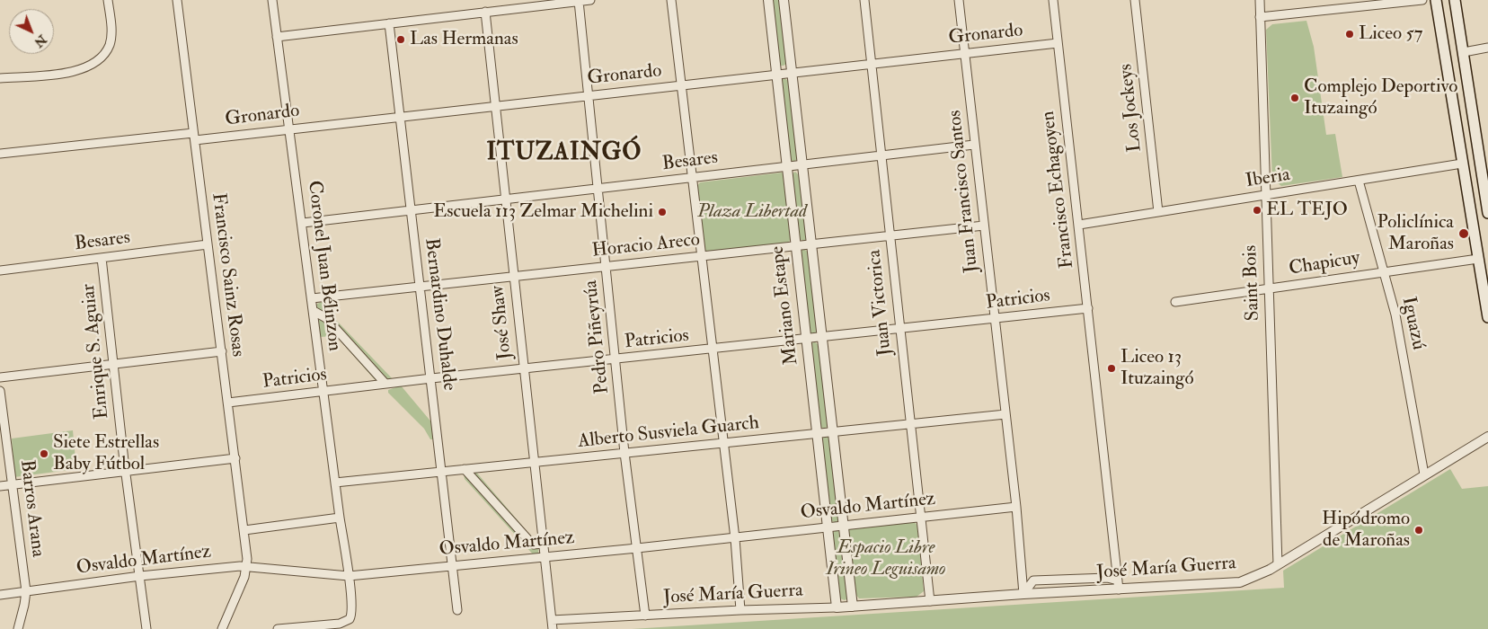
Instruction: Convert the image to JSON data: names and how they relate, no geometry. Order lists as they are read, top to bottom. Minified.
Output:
{"streets":{"street":["Gronardo","Los Jockeys","Besares","Iberia","Francisco Echagoyen","Juan Francisco Santos","Horacio Areco","Chapicuy","Coronel Juan Bélinzon","Francisco Sainz Rosas","Saint Bois","Patricios","Juan Victorica","Mariano Estape","Bernardino Duhalde","José Shaw","Iguazú","Pedro Piñeyrúa","Enrique S. Aguiar","Alberto Susviela Guarch","Osvaldo Martínez","Barros Arana","José María Guerra"]},"crossings":[["Gronardo","Francisco Echagoyen"],["Gronardo","Juan Francisco Santos"],["Gronardo","Coronel Juan Bélinzon"],["Gronardo","Francisco Sainz Rosas"],["Gronardo","Juan Victorica"],["Gronardo","Mariano Estape"],["Gronardo","Bernardino Duhalde"],["Gronardo","José Shaw"],["Gronardo","Pedro Piñeyrúa"],["Los Jockeys","Iberia"],["Besares","Juan Francisco Santos"],["Besares","Coronel Juan Bélinzon"],["Besares","Francisco Sainz Rosas"],["Besares","Juan Victorica"],["Besares","Mariano Estape"],["Besares","Bernardino Duhalde"],["Besares","José Shaw"],["Besares","Pedro Piñeyrúa"],["Besares","Enrique S. Aguiar"],["Iberia","Francisco Echagoyen"],["Iberia","Saint Bois"],["Iberia","Iguazú"],["Francisco Echagoyen","Patricios"],["Francisco Echagoyen","José María Guerra"],["Juan Francisco Santos","Horacio Areco"],["Juan Francisco Santos","Patricios"],["Juan Francisco Santos","Alberto Susviela Guarch"],["Juan Francisco Santos","Osvaldo Martínez"],["Juan Francisco Santos","José María Guerra"],["Horacio Areco","Coronel Juan Bélinzon"],["Horacio Areco","Juan Victorica"],["Horacio Areco","Mariano Estape"],["Horacio Areco","Bernardino Duhalde"],["Horacio Areco","José Shaw"],["Horacio Areco","Pedro Piñeyrúa"],["Chapicuy","Saint Bois"],["Chapicuy","Iguazú"],["Coronel Juan Bélinzon","Patricios"],["Coronel Juan Bélinzon","Alberto Susviela Guarch"],["Coronel Juan Bélinzon","Osvaldo Martínez"],["Francisco Sainz Rosas","Patricios"],["Francisco Sainz Rosas","Osvaldo Martínez"],["Saint Bois","José María Guerra"],["Patricios","Juan Victorica"],["Patricios","Mariano Estape"],["Patricios","Bernardino Duhalde"],["Patricios","José Shaw"],["Patricios","Pedro Piñeyrúa"],["Juan Victorica","Alberto Susviela Guarch"],["Juan Victorica","Osvaldo Martínez"],["Juan Victorica","José María Guerra"],["Mariano Estape","Alberto Susviela Guarch"],["Mariano Estape","Osvaldo Martínez"],["Mariano Estape","José María Guerra"],["Bernardino Duhalde","Alberto Susviela Guarch"],["Bernardino Duhalde","Osvaldo Martínez"],["José Shaw","Alberto Susviela Guarch"],["José Shaw","Osvaldo Martínez"],["José Shaw","José María Guerra"],["Iguazú","José María Guerra"],["Pedro Piñeyrúa","Alberto Susviela Guarch"],["Pedro Piñeyrúa","Osvaldo Martínez"],["Pedro Piñeyrúa","José María Guerra"],["Enrique S. Aguiar","Osvaldo Martínez"],["Osvaldo Martínez","Barros Arana"]],"districts":["ITUZAINGÓ"],"parks":["Plaza Libertad","Espacio Libre Irineo Leguisamo"],"places":["Liceo 57","Las Hermanas","Complejo Deportivo Ituzaingó","EL TEJO","Escuela 113 Zelmar Michelini","Policlínica Maroñas","Liceo 13 Ituzaingó","Siete Estrellas Baby Fútbol","Hipódromo de Maroñas"],"north":"bottom right"}
